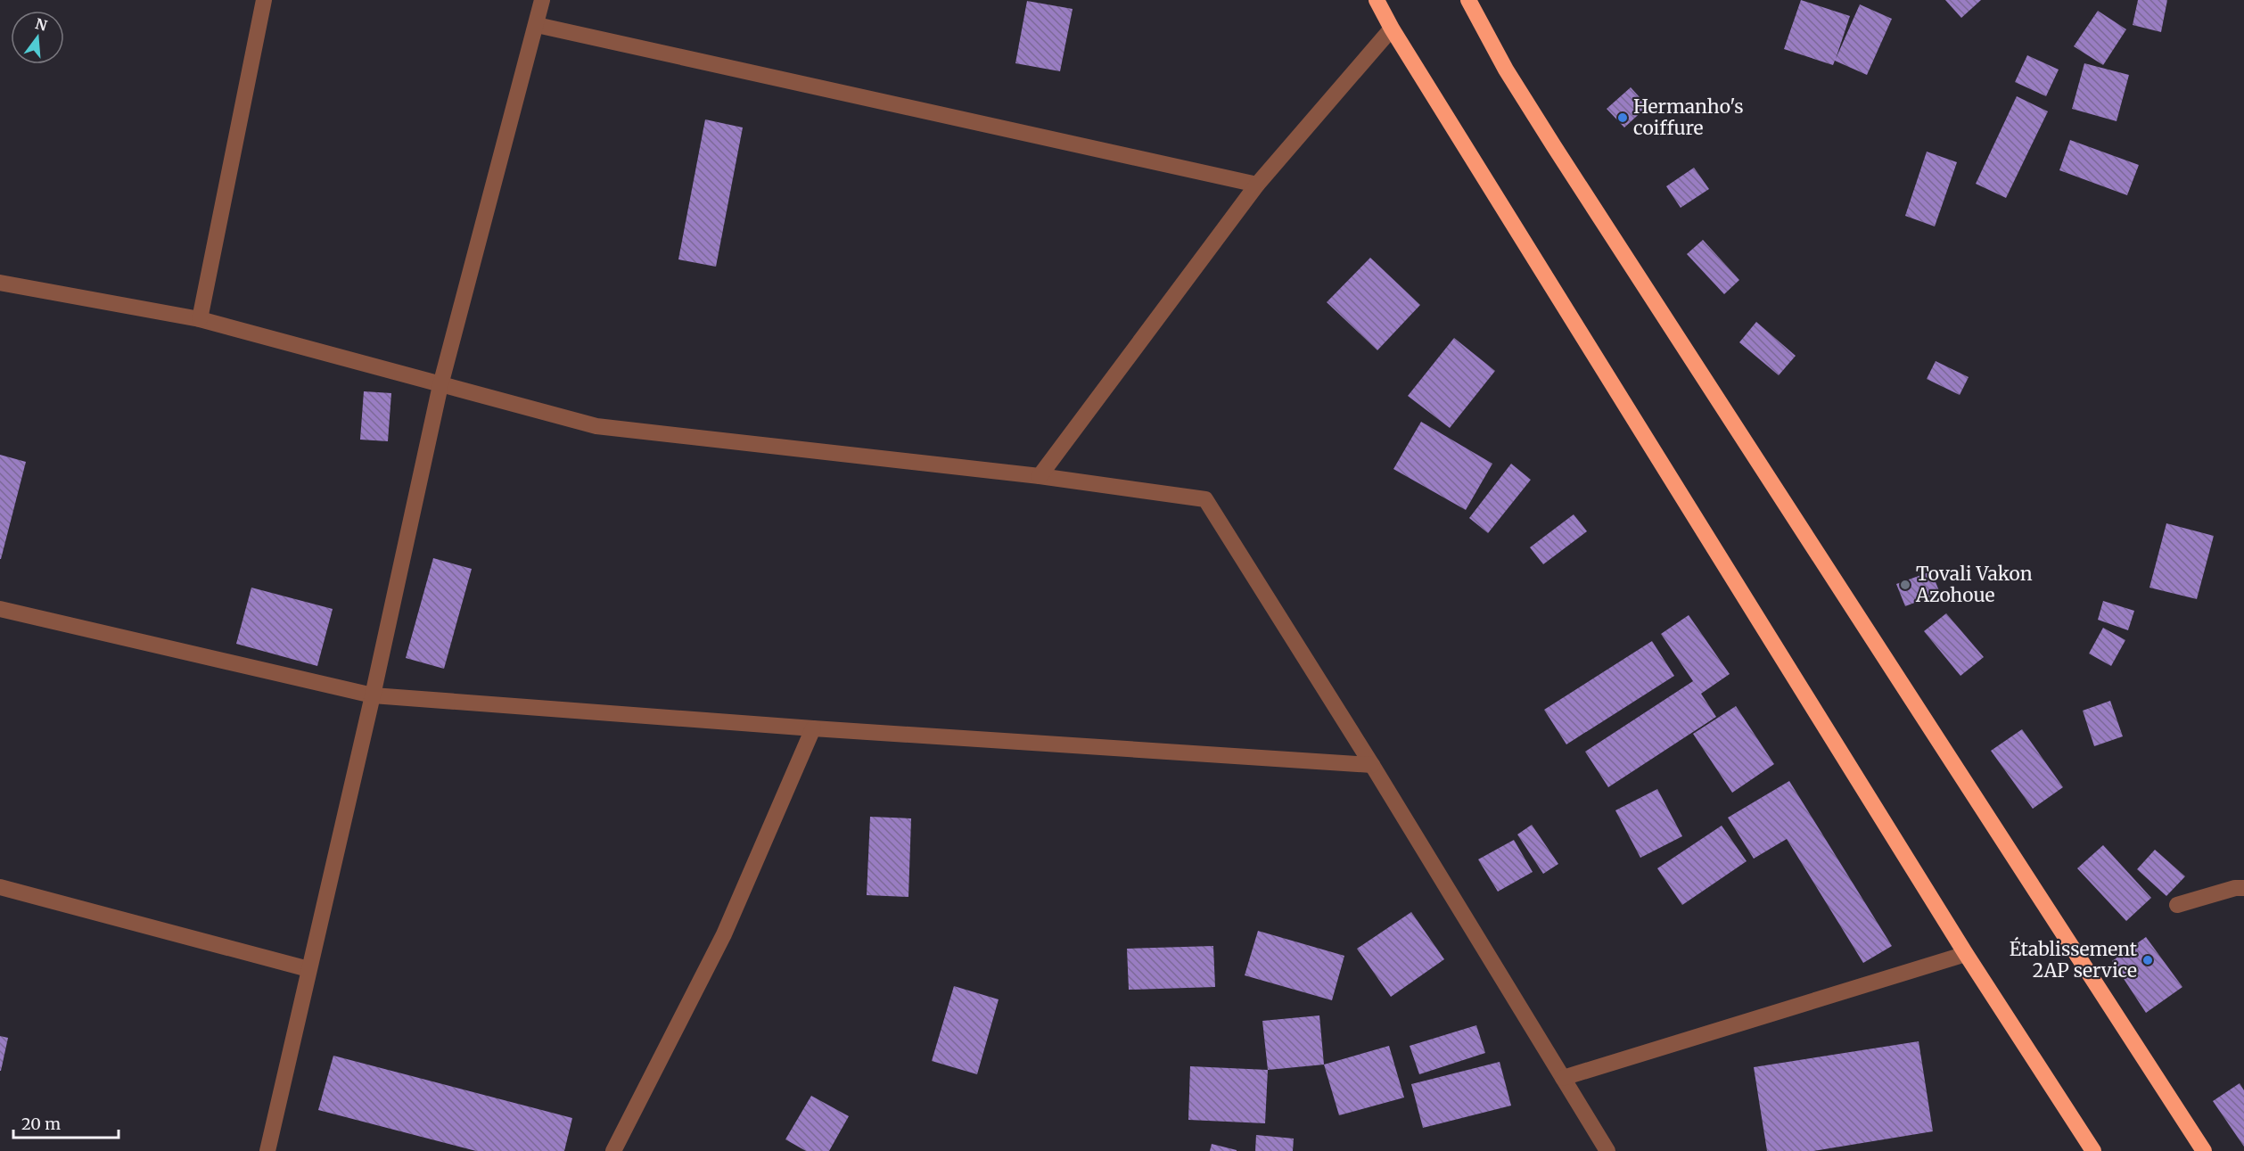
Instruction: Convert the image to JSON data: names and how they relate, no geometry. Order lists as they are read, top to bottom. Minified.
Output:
{"places":["Hermanho's coiffure","Tovali Vakon Azohoue","Établissement 2AP service"],"scale_bar":"20 m","north":"top"}
